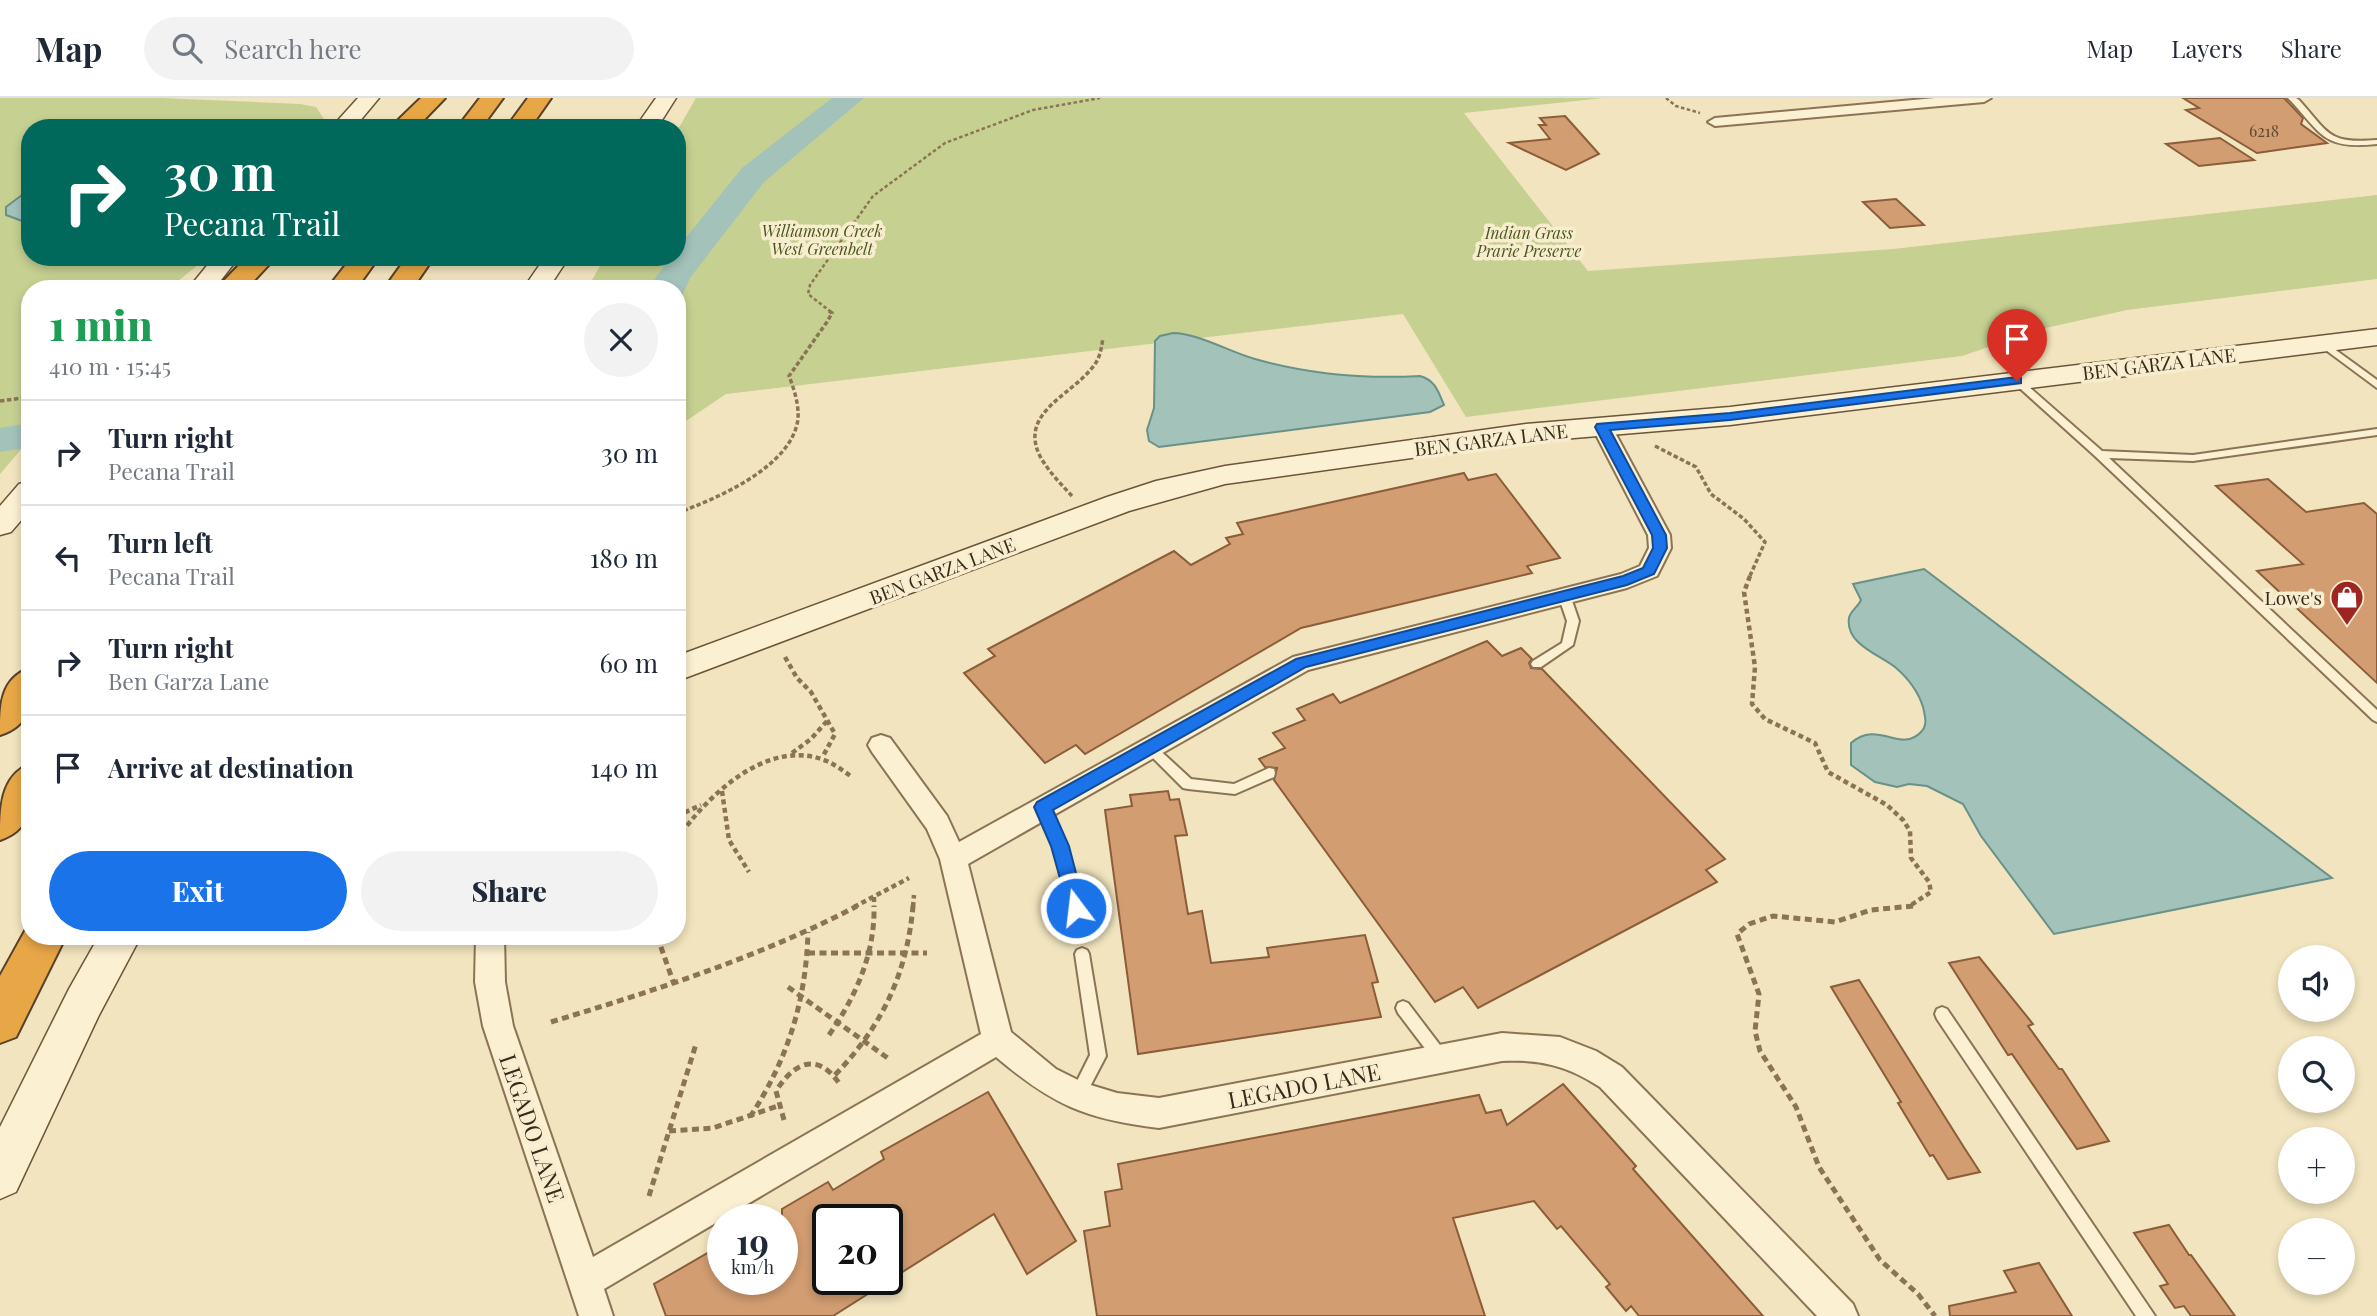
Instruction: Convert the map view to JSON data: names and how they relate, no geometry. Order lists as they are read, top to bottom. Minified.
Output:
{"streets":{"street":["BEN GARZA LANE","LEGADO LANE"]},"parks":["Williamson Creek West Greenbelt","Indian Grass Prarie Preserve"],"places":{"shop":["Lowe's"]},"house_numbers":["6218"],"page":{"header":"Map","search":"Search here","nav":["Map","Layers","Share"],"turn":["30 m","Pecana Trail"],"heading":["1 min","410 m · 15:45"],"list":[{"name":"Turn right","note":"Pecana Trail","value":"30 m"},{"name":"Turn left","note":"Pecana Trail","value":"180 m"},{"name":"Turn right","note":"Ben Garza Lane","value":"60 m"},{"name":"Arrive at destination","value":"140 m"}],"buttons":["Exit","Share"],"map_buttons":["+","−"],"speed":"19 km/h","limit":"20"}}
